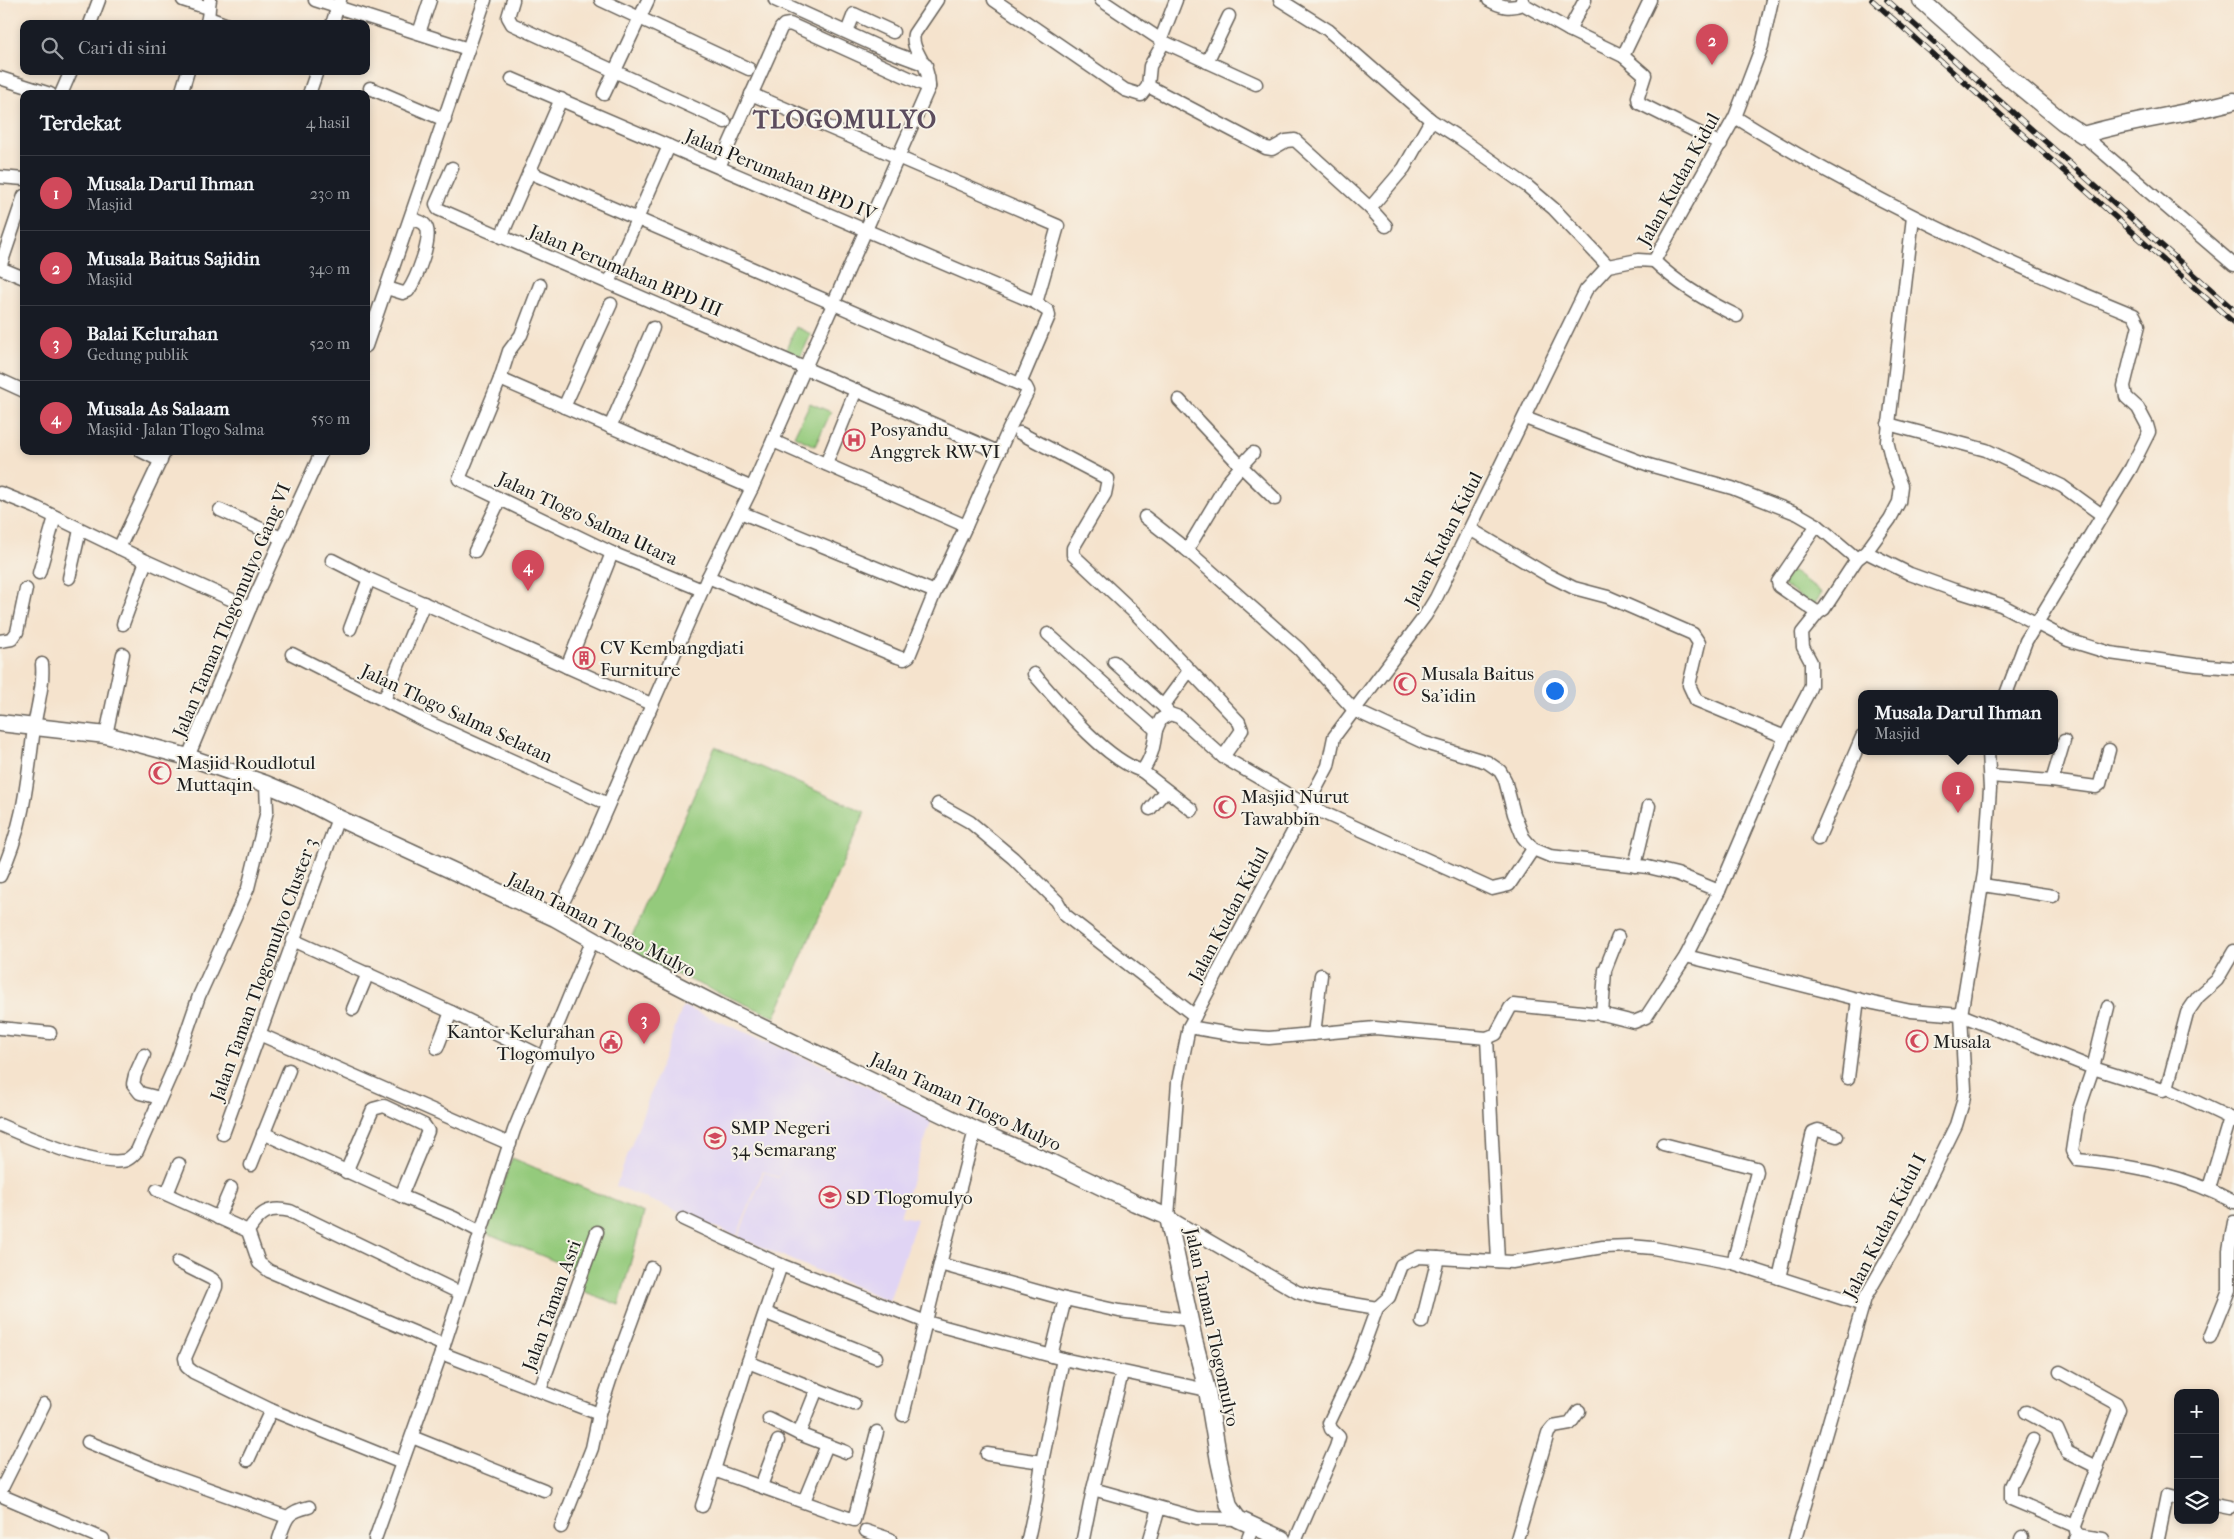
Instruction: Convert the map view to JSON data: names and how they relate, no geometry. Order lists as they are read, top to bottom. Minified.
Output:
{"streets":{"street":["Jalan Perumahan BPD IV","Jalan Kudan Kidul","Jalan Perumahan BPD III","Jalan Tlogo Salma Utara","Jalan Taman Tlogomulyo Gang VI","Jalan Tlogo Salma Selatan","Jalan Taman Tlogo Mulyo","Jalan Taman Tlogomulyo Cluster 3","Jalan Kudan Kidul I","Jalan Taman Asri","Jalan Taman Tlogomulyo"]},"crossings":[["Jalan Kudan Kidul","Jalan Taman Tlogo Mulyo"],["Jalan Kudan Kidul","Jalan Taman Tlogomulyo"],["Jalan Taman Tlogomulyo Gang VI","Jalan Taman Tlogo Mulyo"],["Jalan Taman Tlogo Mulyo","Jalan Taman Tlogomulyo Cluster 3"],["Jalan Taman Tlogo Mulyo","Jalan Taman Tlogomulyo"]],"districts":["TLOGOMULYO"],"places":{"hospital":["Posyandu Anggrek RW VI"],"building":["CV Kembangdjati Furniture"],"mosque":["Musala Baitus Sa'idin","Masjid Roudlotul Muttaqin","Masjid Nurut Tawabbin","Musala"],"public building":["Kantor Kelurahan Tlogomulyo"],"school or university":["SMP Negeri 34 Semarang","SD Tlogomulyo"]},"page":{"search":"Cari di sini","pins":["2","4","1","3"],"heading":["Terdekat","4 hasil"],"list":[{"mark":"1","name":"Musala Darul Ihman","note":"Masjid","value":"230 m"},{"mark":"2","name":"Musala Baitus Sajidin","note":"Masjid","value":"340 m"},{"mark":"3","name":"Balai Kelurahan","note":"Gedung publik","value":"520 m"},{"mark":"4","name":"Musala As Salaam","note":"Masjid · Jalan Tlogo Salma","value":"550 m"}],"popup":["Musala Darul Ihman","Masjid"],"map_buttons":["+","−"]}}
